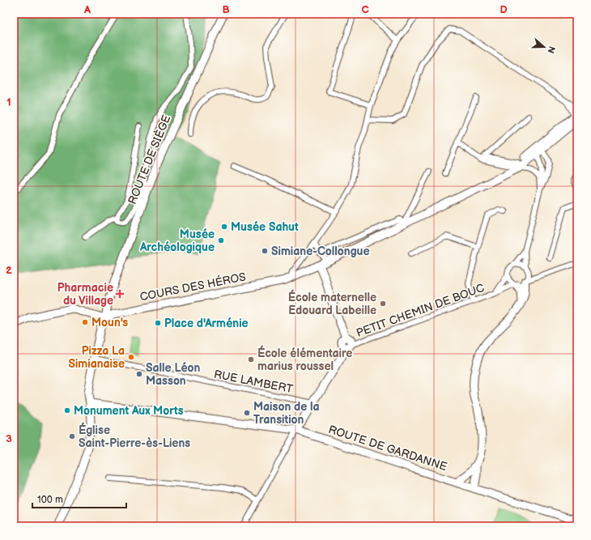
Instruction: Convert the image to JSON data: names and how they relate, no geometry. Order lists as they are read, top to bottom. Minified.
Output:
{"streets":{"main road":["ROUTE DE SIÈGE","COURS DES HÉROS","ROUTE DE GARDANNE"],"street":["PETIT CHEMIN DE BOUC","RUE LAMBERT"]},"crossings":[["ROUTE DE SIÈGE","COURS DES HÉROS"],["ROUTE DE SIÈGE","RUE LAMBERT"],["ROUTE DE SIÈGE","ROUTE DE GARDANNE"]],"places":{"other":["Musée Sahut","Musée Archéologique","Simiane-Collongue","École maternelle Edouard Labeille","Moun's","Place d'Arménie","Pizza La Simianaise","École élémentaire marius roussel","Salle Léon Masson","Monument Aux Morts","Maison de la Transition","Église Saint-Pierre-ès-Liens"],"health":["Pharmacie du Village"]},"scale_bar":"100 m","north":"right","grid":{"columns":["A","B","C","D"],"rows":["1","2","3"]}}
